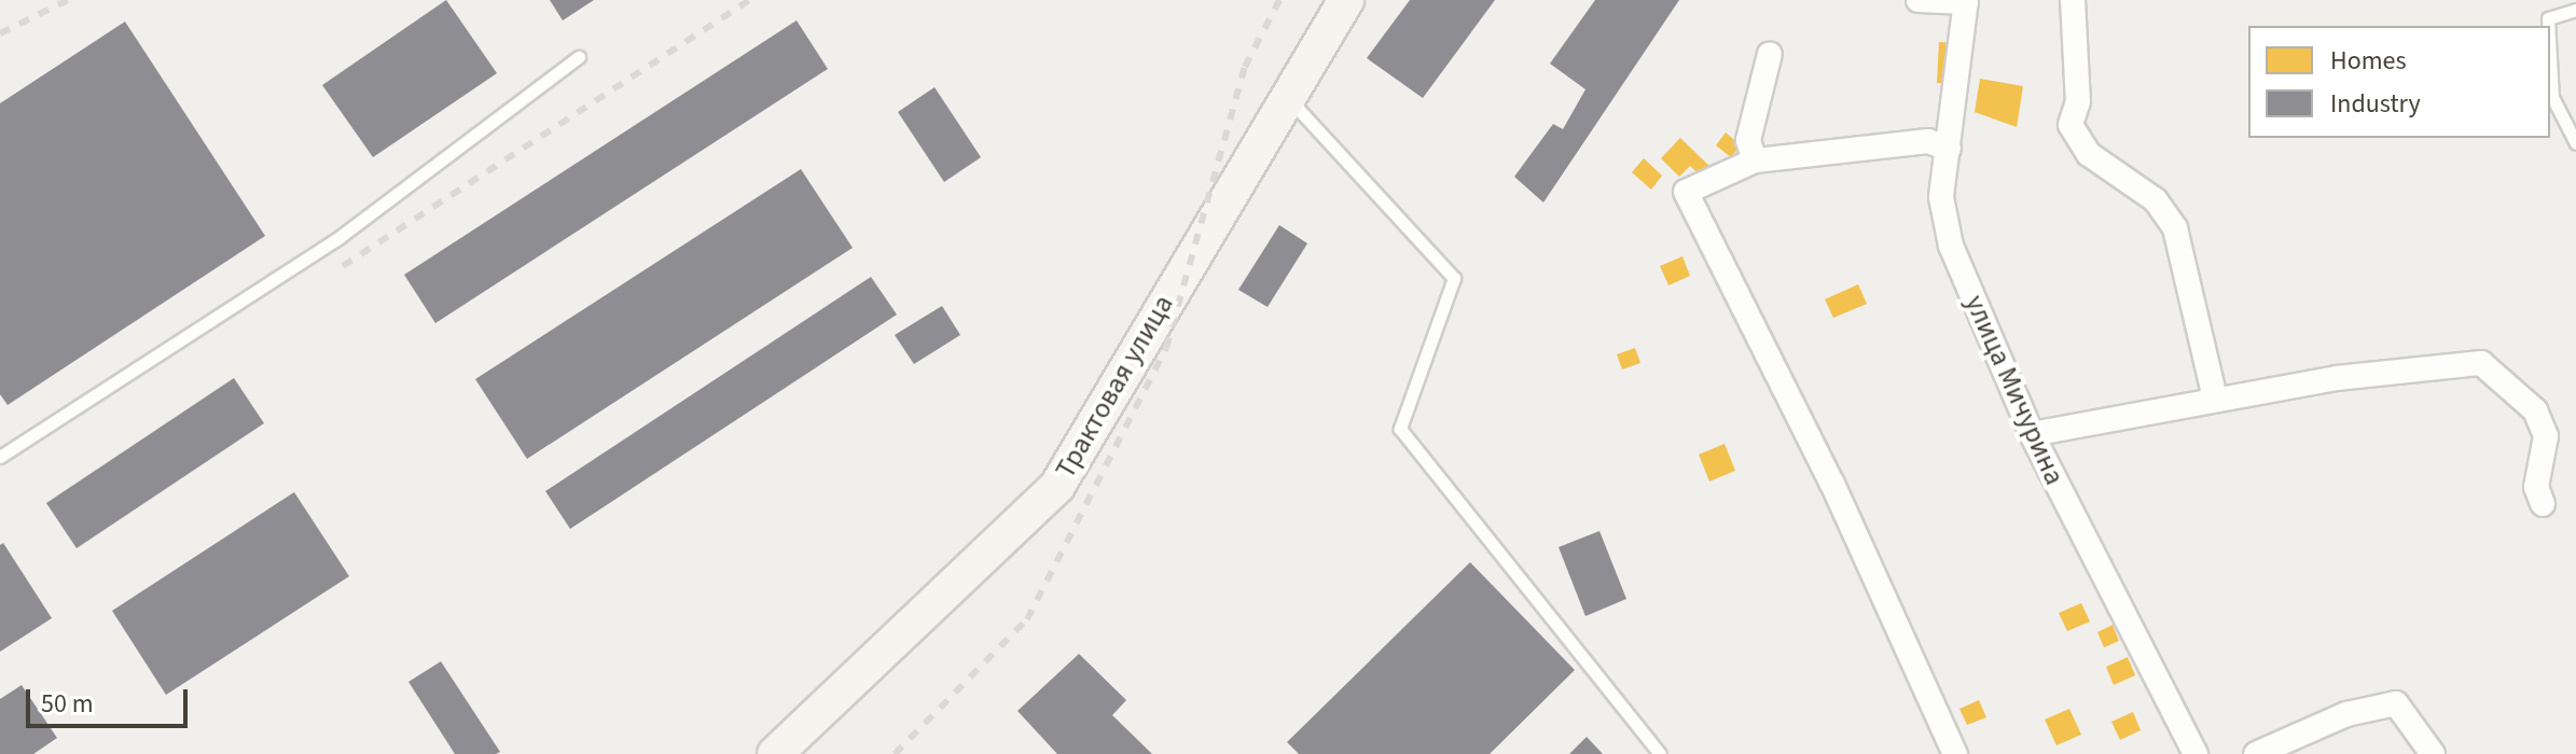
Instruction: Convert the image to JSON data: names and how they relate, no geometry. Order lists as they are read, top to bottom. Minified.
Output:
{"streets":{"main road":["Трактовая улица"],"street":["улица Мичурина"]},"legend":["Homes","Industry"],"scale_bar":"50 m"}
